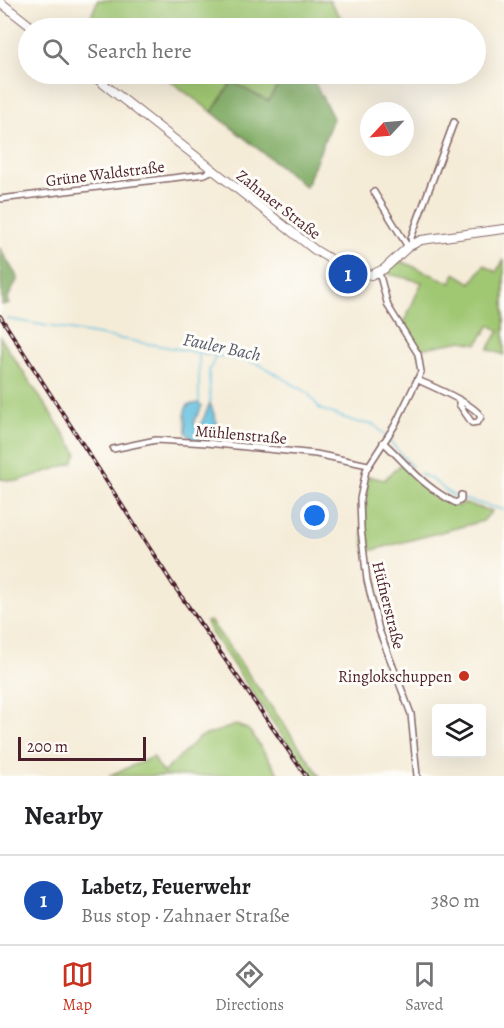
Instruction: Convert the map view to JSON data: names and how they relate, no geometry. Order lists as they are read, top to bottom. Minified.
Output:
{"streets":{"main road":["Zahnaer Straße"],"street":["Grüne Waldstraße","Mühlenstraße","Hüfnerstraße"]},"crossings":[["Grüne Waldstraße","Zahnaer Straße"],["Mühlenstraße","Hüfnerstraße"]],"water":["Fauler Bach"],"places":["Ringlokschuppen"],"scale_bar":"200 m","north":"bottom left","page":{"search":"Search here","pins":"1","scale":"200 m","heading":"Nearby","list":[{"mark":"1","name":"Labetz, Feuerwehr","note":"Bus stop · Zahnaer Straße","value":"380 m"}],"nav":["Map","Directions","Saved"]}}
